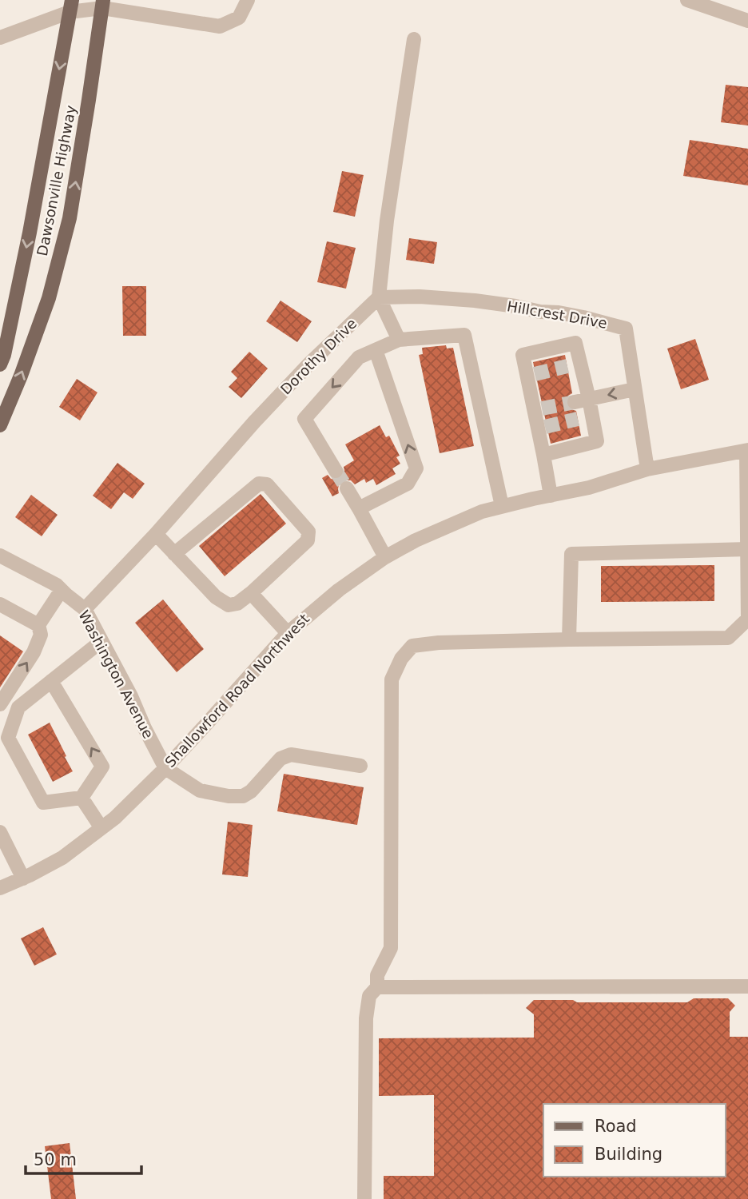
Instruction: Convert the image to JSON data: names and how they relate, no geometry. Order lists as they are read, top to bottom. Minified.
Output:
{"streets":{"main road":["Dawsonville Highway"],"street":["Hillcrest Drive","Dorothy Drive","Washington Avenue","Shallowford Road Northwest"]},"crossings":[["Hillcrest Drive","Dorothy Drive"],["Hillcrest Drive","Shallowford Road Northwest"],["Dorothy Drive","Washington Avenue"],["Washington Avenue","Shallowford Road Northwest"]],"legend":["Road","Building"],"scale_bar":"50 m"}
